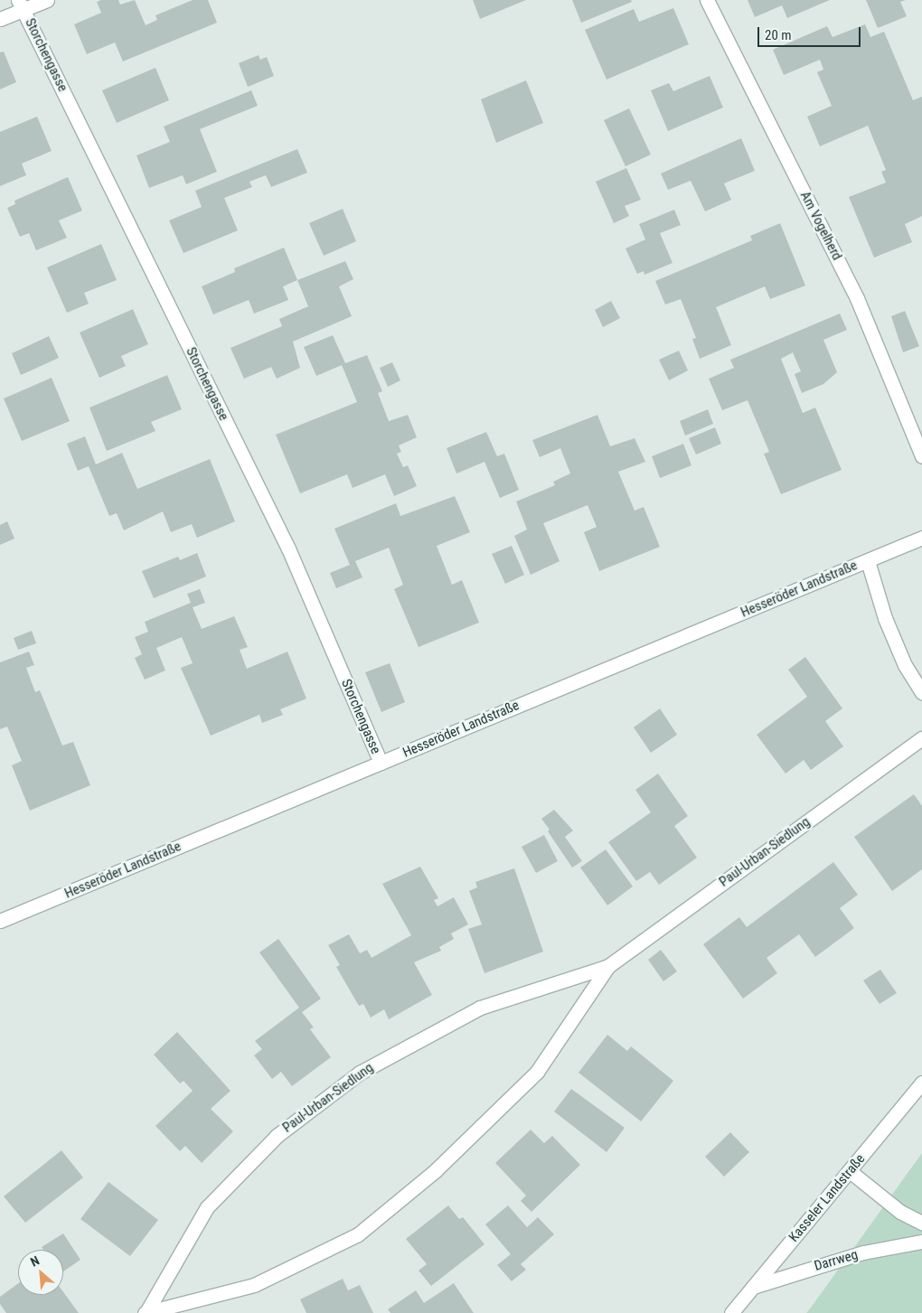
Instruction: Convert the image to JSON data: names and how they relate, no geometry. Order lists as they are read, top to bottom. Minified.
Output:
{"streets":{"street":["Storchengasse","Am Vogelherd","Hesseröder Landstraße","Paul-Urban-Siedlung","Kasseler Landstraße","Darrweg"]},"crossings":[["Storchengasse","Hesseröder Landstraße"],["Kasseler Landstraße","Darrweg"]],"scale_bar":"20 m","north":"top left"}
